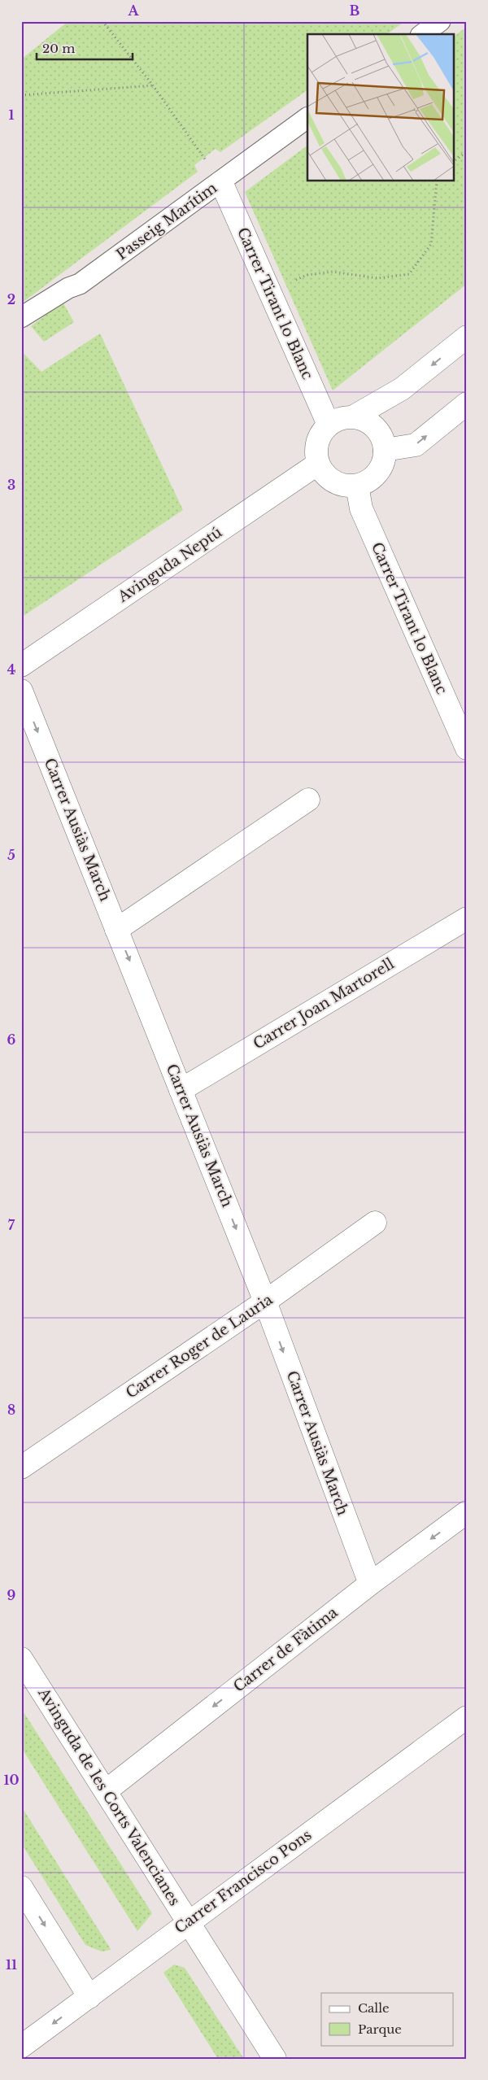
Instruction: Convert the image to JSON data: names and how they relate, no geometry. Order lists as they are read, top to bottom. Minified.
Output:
{"streets":{"street":["Passeig Marítim","Carrer Tirant lo Blanc","Avinguda Neptú","Carrer Ausiàs March","Carrer Joan Martorell","Carrer Roger de Lauria","Carrer de Fàtima","Avinguda de les Corts Valencianes","Carrer Francisco Pons"]},"crossings":[["Passeig Marítim","Carrer Tirant lo Blanc"],["Carrer Tirant lo Blanc","Avinguda Neptú"],["Carrer Ausiàs March","Carrer Joan Martorell"],["Carrer Ausiàs March","Carrer Roger de Lauria"],["Carrer Ausiàs March","Carrer de Fàtima"],["Carrer de Fàtima","Avinguda de les Corts Valencianes"],["Avinguda de les Corts Valencianes","Carrer Francisco Pons"]],"one_way":["Carrer Ausiàs March","Carrer de Fàtima"],"legend":["Calle","Parque"],"scale_bar":"20 m","grid":{"columns":["A","B"],"rows":["1","2","3","4","5","6","7","8","9","10","11"]}}
